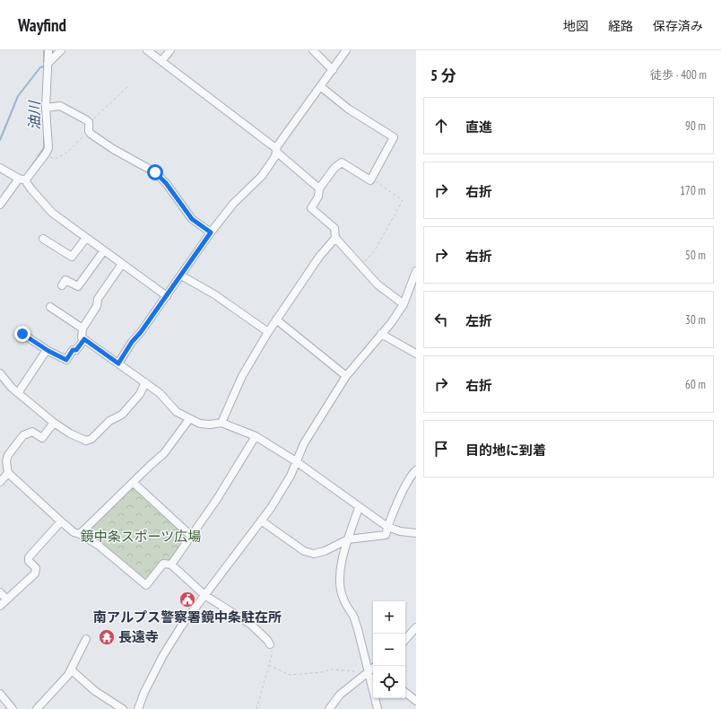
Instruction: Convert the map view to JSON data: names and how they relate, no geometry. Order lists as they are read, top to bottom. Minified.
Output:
{"water":["油川"],"parks":["鏡中条スポーツ広場"],"places":{"public building":["南アルプス警察署鏡中条駐在所"],"temple":["長遠寺"]},"page":{"header":"Wayfind","nav":["地図","経路","保存済み"],"heading":["5 分","徒歩 · 400 m"],"list":[["直進","90 m"],["右折","170 m"],["右折","50 m"],["左折","30 m"],["右折","60 m"],"目的地に到着"],"map_buttons":["+","−"]}}
